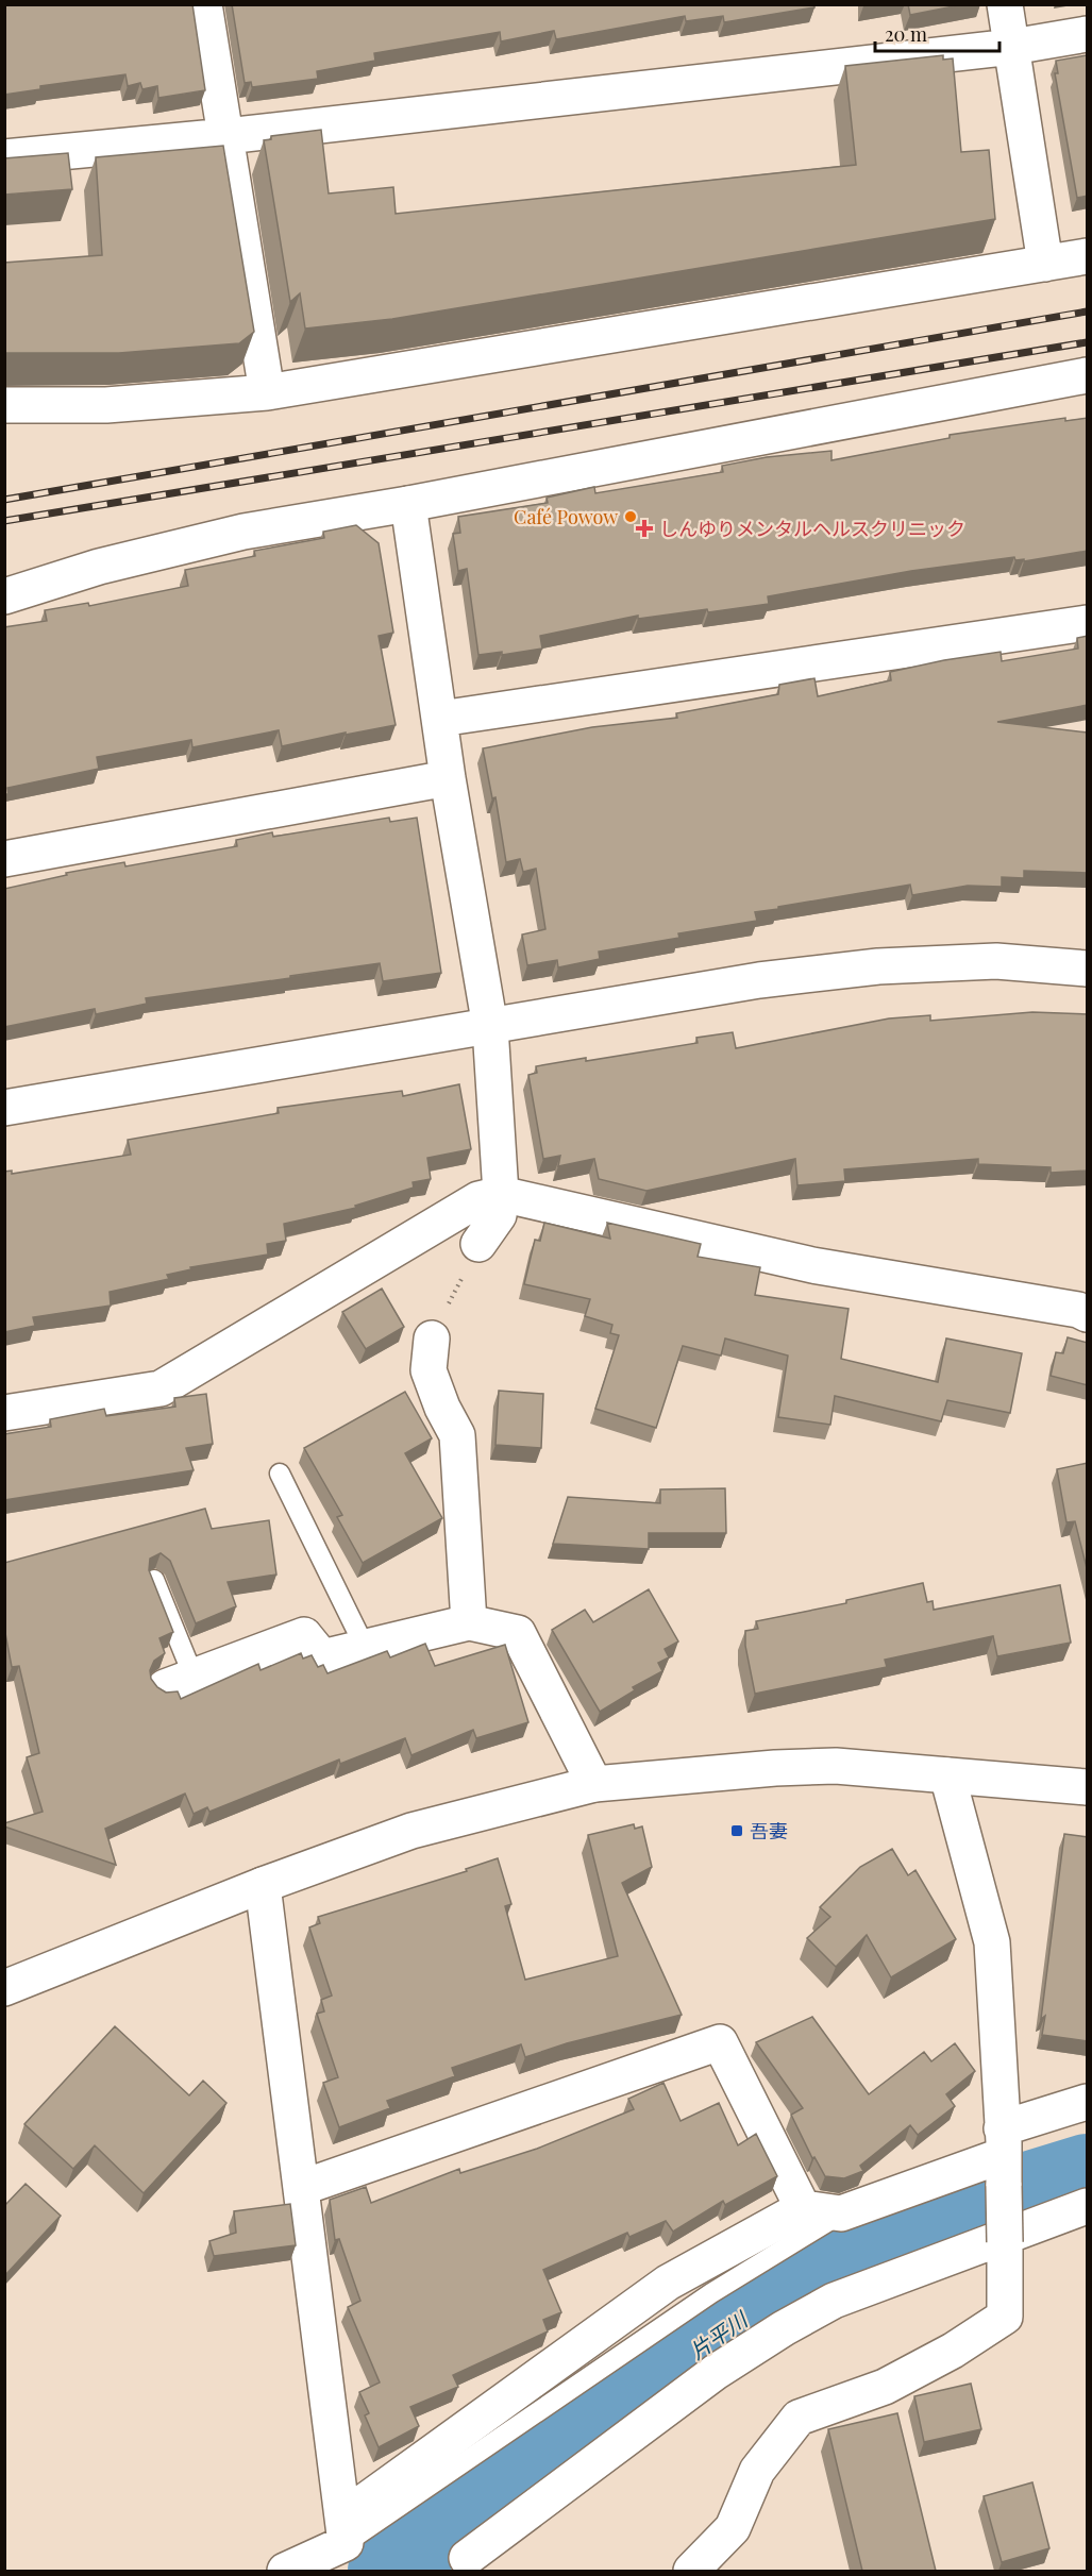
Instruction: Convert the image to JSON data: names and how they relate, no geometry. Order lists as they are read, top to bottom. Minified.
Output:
{"water":["片平川"],"places":{"other":["Café Powow"],"health":["しんゆりメンタルヘルスクリニック"],"transit":["吾妻"]},"scale_bar":"20 m"}
